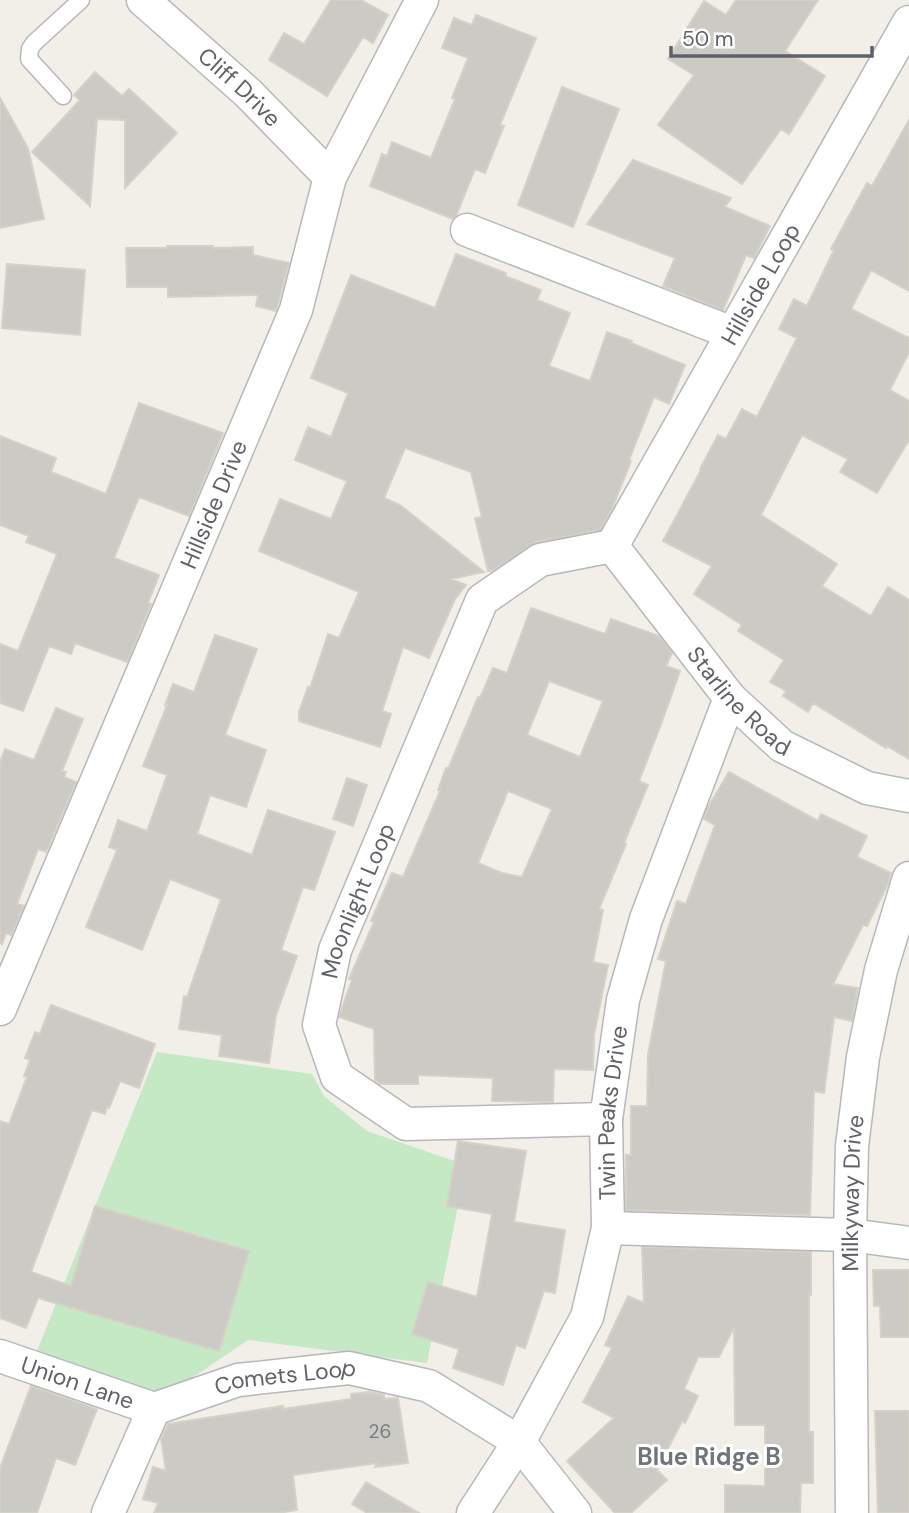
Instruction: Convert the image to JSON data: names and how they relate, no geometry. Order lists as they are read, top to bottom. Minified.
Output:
{"streets":{"street":["Cliff Drive","Hillside Loop","Hillside Drive","Starline Road","Moonlight Loop","Twin Peaks Drive","Milkyway Drive","Comets Loop","Union Lane"]},"crossings":[["Cliff Drive","Hillside Drive"],["Hillside Loop","Starline Road"],["Hillside Loop","Moonlight Loop"],["Starline Road","Moonlight Loop"],["Starline Road","Twin Peaks Drive"],["Moonlight Loop","Twin Peaks Drive"],["Twin Peaks Drive","Comets Loop"],["Comets Loop","Union Lane"]],"districts":["Blue Ridge B"],"house_numbers":["26"],"scale_bar":"50 m"}
